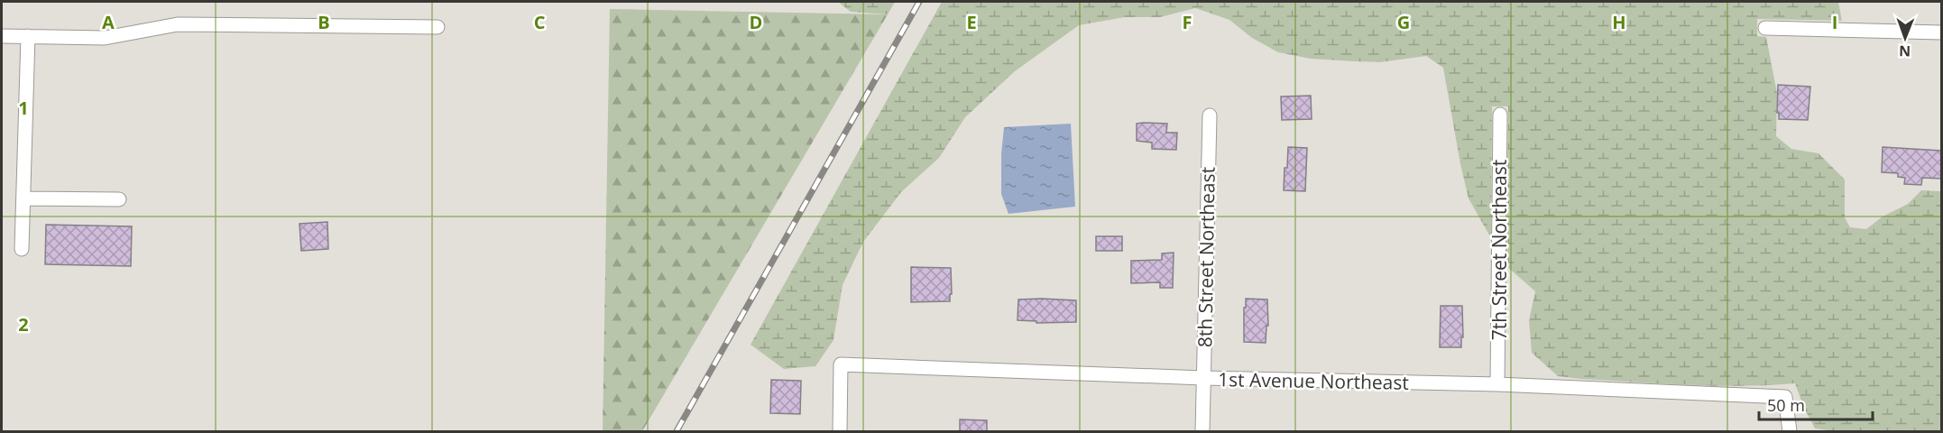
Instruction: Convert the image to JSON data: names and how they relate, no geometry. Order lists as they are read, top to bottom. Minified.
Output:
{"streets":{"street":["7th Street Northeast","8th Street Northeast","1st Avenue Northeast"]},"crossings":[["7th Street Northeast","1st Avenue Northeast"],["8th Street Northeast","1st Avenue Northeast"]],"scale_bar":"50 m","north":"bottom","grid":{"columns":["A","B","C","D","E","F","G","H","I"],"rows":["1","2"]}}
